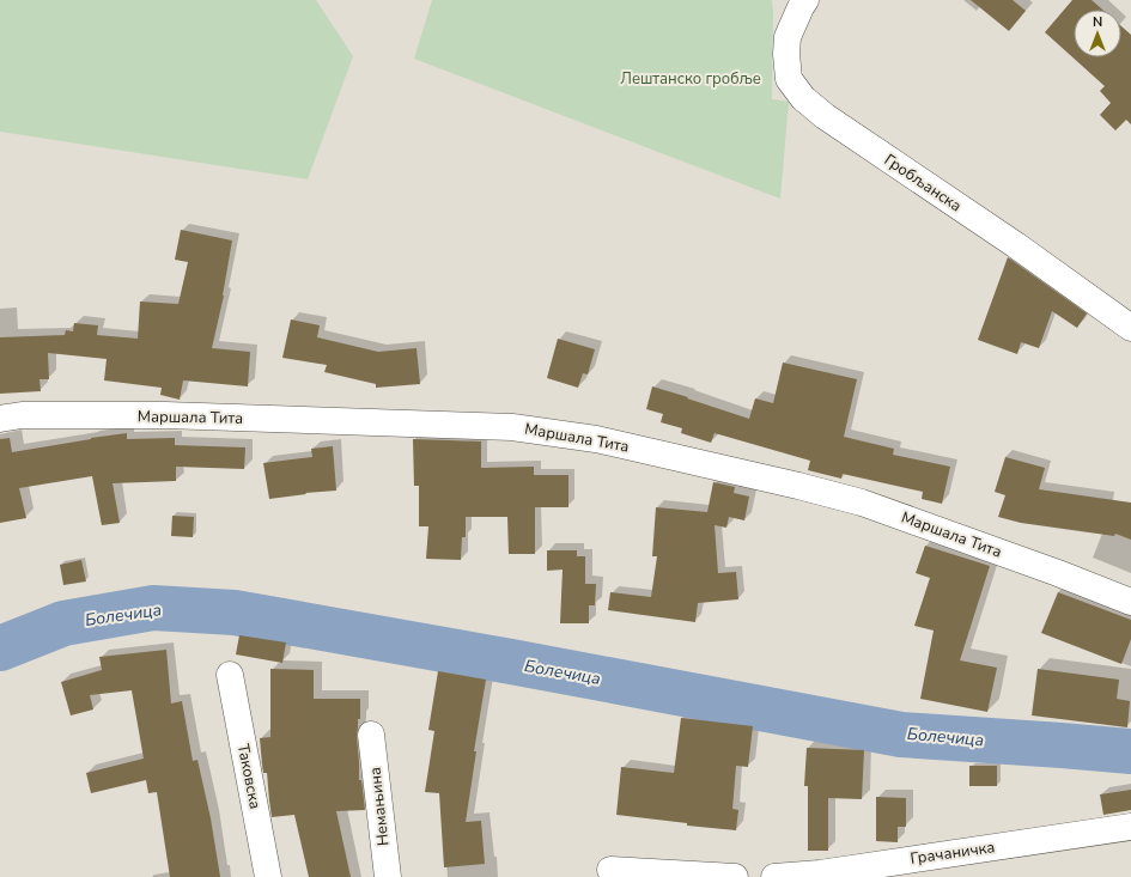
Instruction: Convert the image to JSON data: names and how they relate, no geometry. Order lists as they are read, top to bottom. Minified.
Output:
{"streets":{"street":["Гробљанска","Маршала Тита","Таковска","Немањина","Грачаничка"]},"water":["Болечица"],"parks":["Лештанско гробље"],"north":"top"}
